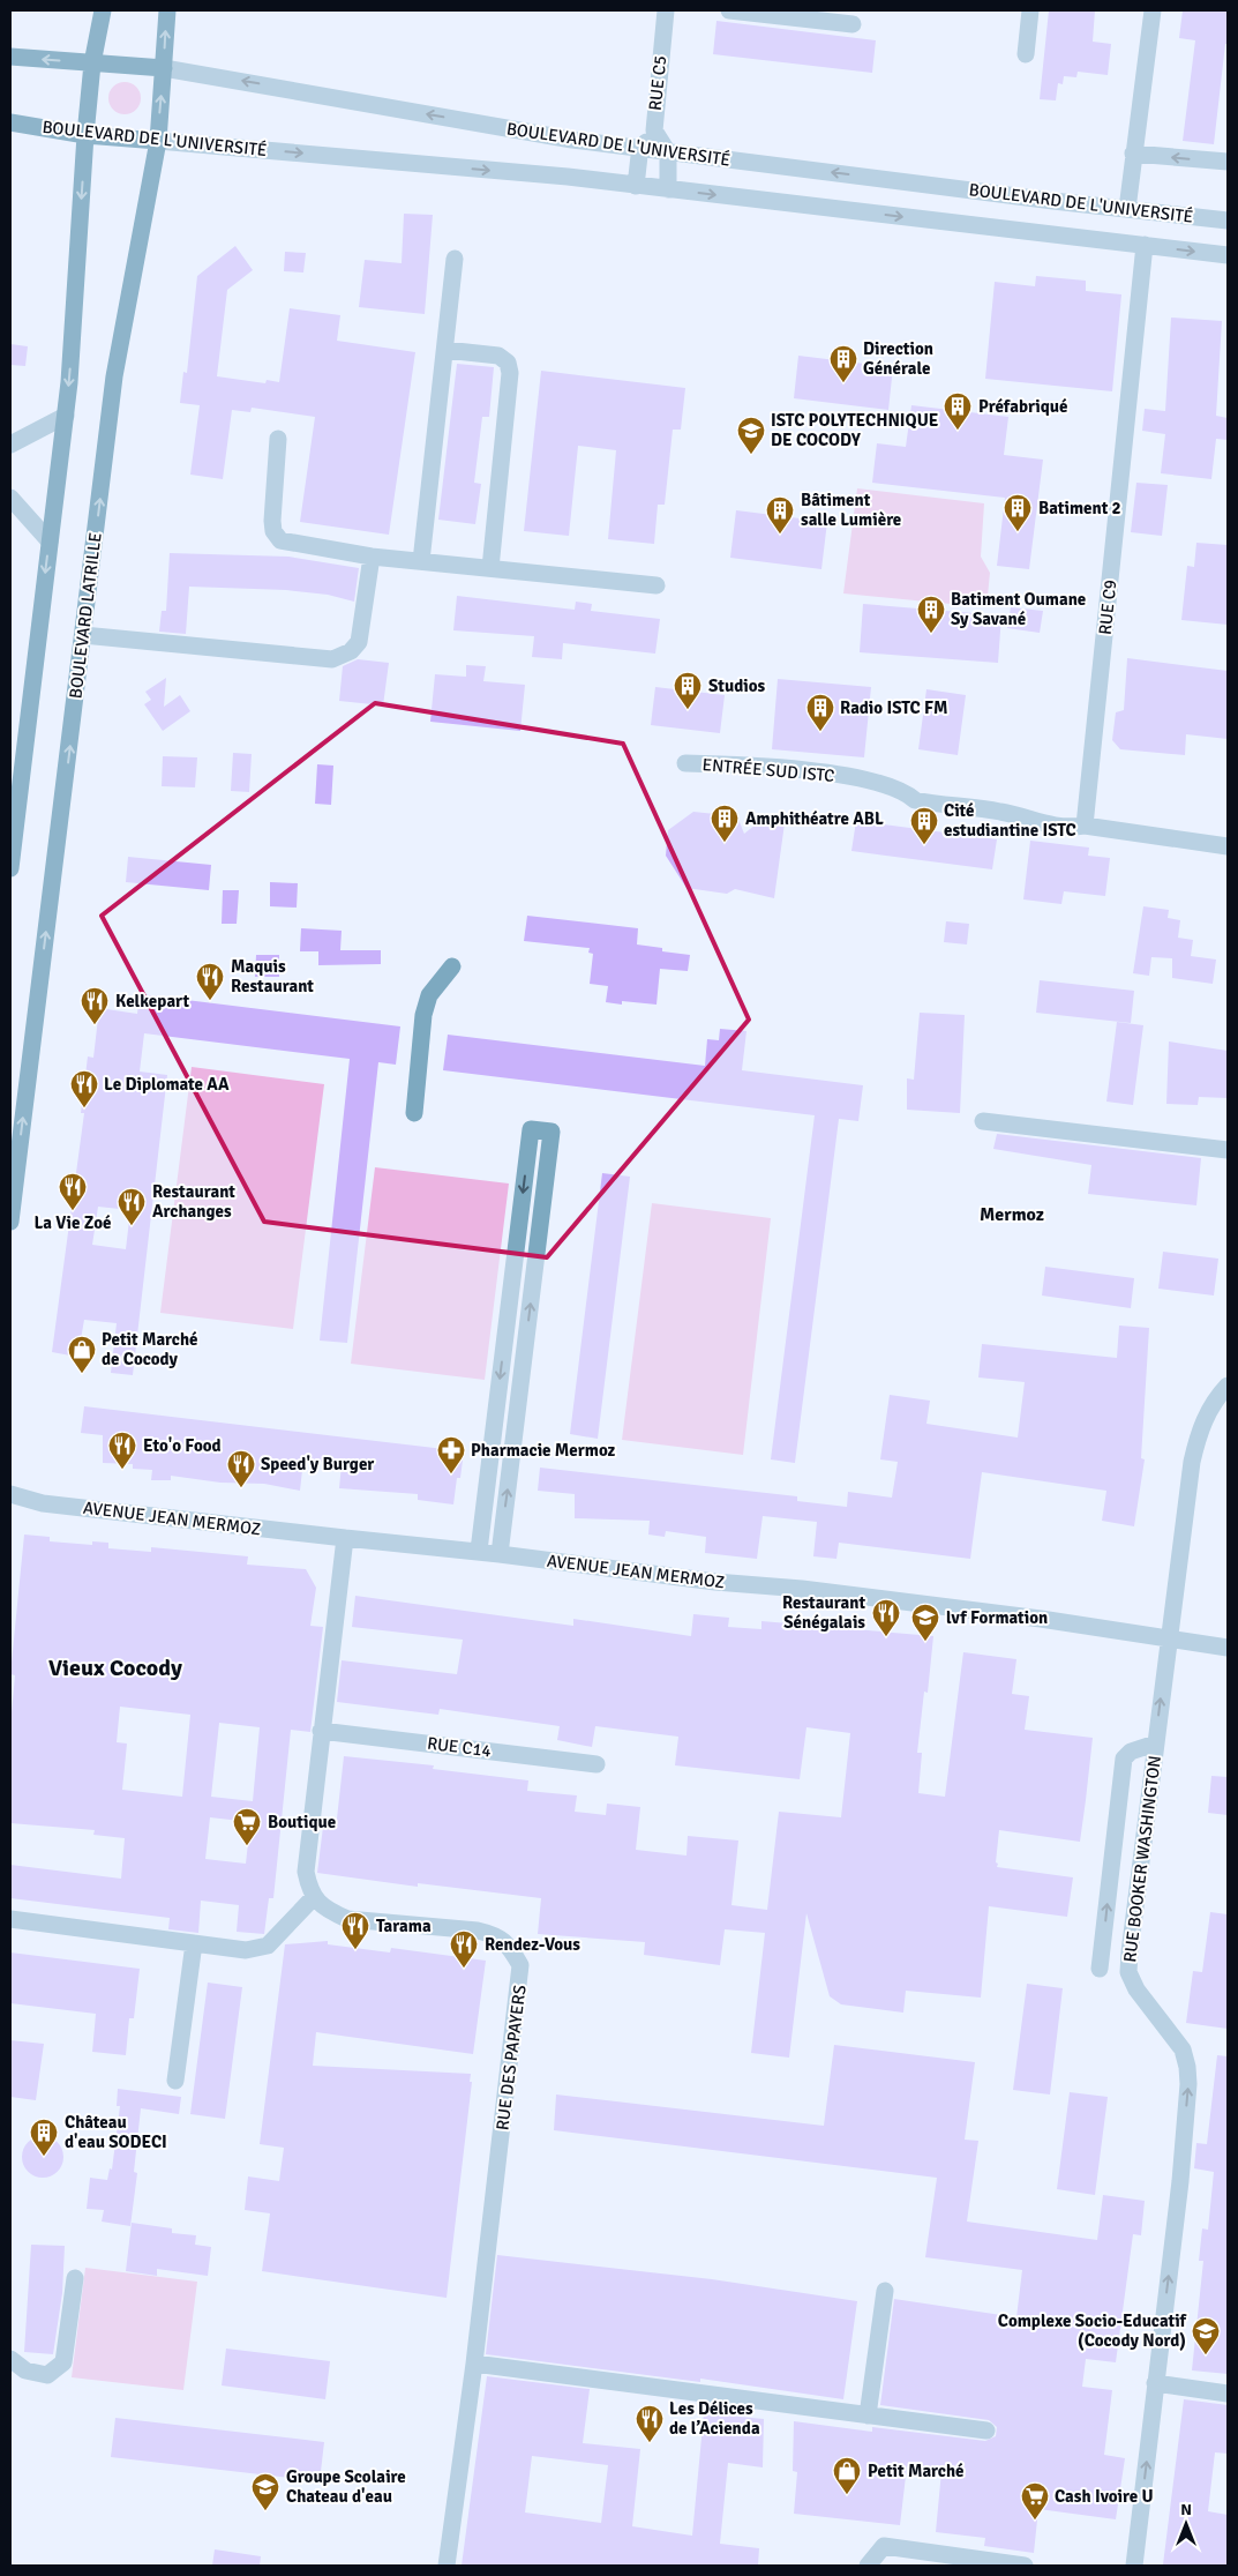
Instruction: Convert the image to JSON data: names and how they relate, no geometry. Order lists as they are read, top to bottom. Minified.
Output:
{"streets":{"main road":["BOULEVARD DE L'UNIVERSITÉ","BOULEVARD LATRILLE"],"street":["RUE C5","RUE C9","ENTRÉE SUD ISTC","AVENUE JEAN MERMOZ","RUE C14","RUE BOOKER WASHINGTON","RUE DES PAPAYERS"]},"crossings":[["RUE C5","BOULEVARD DE L'UNIVERSITÉ"],["BOULEVARD DE L'UNIVERSITÉ","RUE C9"],["BOULEVARD DE L'UNIVERSITÉ","BOULEVARD LATRILLE"],["RUE C9","ENTRÉE SUD ISTC"],["AVENUE JEAN MERMOZ","RUE BOOKER WASHINGTON"]],"one_way":["RUE BOOKER WASHINGTON"],"districts":["Mermoz","Vieux Cocody"],"places":{"building":["Direction Générale","Préfabriqué","Batiment 2","Bâtiment salle Lumière","Batiment Oumane Sy Savané","Studios","Radio ISTC FM","Amphithéatre ABL","Cité estudiantine ISTC","Château d'eau SODECI"],"school or university":["ISTC POLYTECHNIQUE DE COCODY","lvf Formation","Complexe Socio-Educatif (Cocody Nord)","Groupe Scolaire Chateau d'eau"],"restaurant":["Maquis Restaurant","Kelkepart","Le Diplomate AA","La Vie Zoé","Restaurant Archanges","Eto'o Food","Speed'y Burger","Restaurant Sénégalais","Tarama","Rendez-Vous","Les Délices de l’Acienda"],"shop":["Petit Marché de Cocody","Petit Marché"],"pharmacy":["Pharmacie Mermoz"],"supermarket":["Boutique","Cash Ivoire U"]},"north":"top"}
